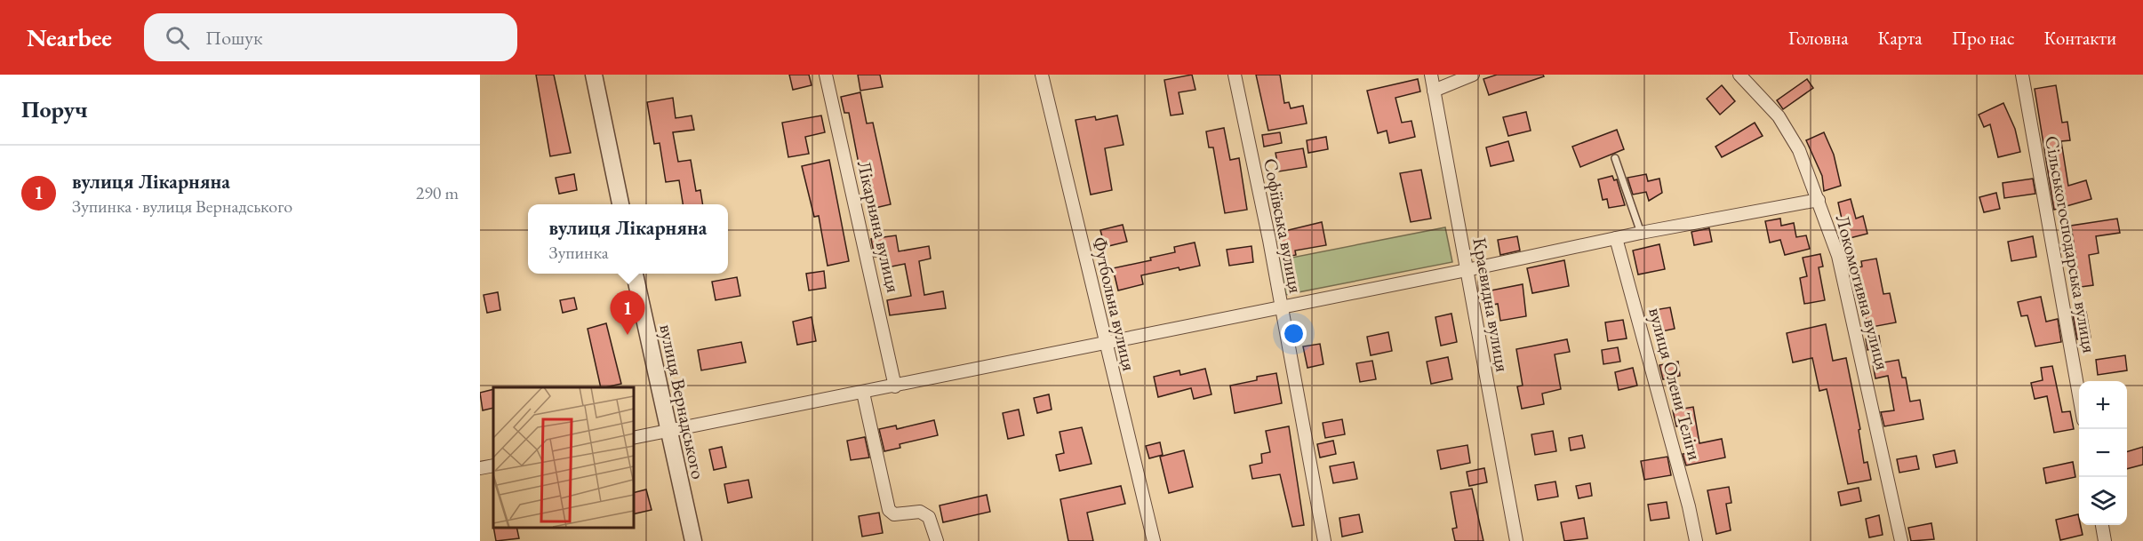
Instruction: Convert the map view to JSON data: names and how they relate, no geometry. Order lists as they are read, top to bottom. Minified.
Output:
{"streets":{"street":["Софіївська вулиця","Лікарняна вулиця","Сільськогосподарська вулиця","Локомотивна вулиця","Футбольна вулиця","Краєвидна вулиця","вулиця Олени Теліги","вулиця Вернадського"]},"page":{"header":"Nearbee","search":"Пошук","nav":["Головна","Карта","Про нас","Контакти"],"heading":"Поруч","list":[{"mark":"1","name":"вулиця Лікарняна","note":"Зупинка · вулиця Вернадського","value":"290 m"}],"popup":["вулиця Лікарняна","Зупинка"],"pins":"1","map_buttons":["+","−"]}}
